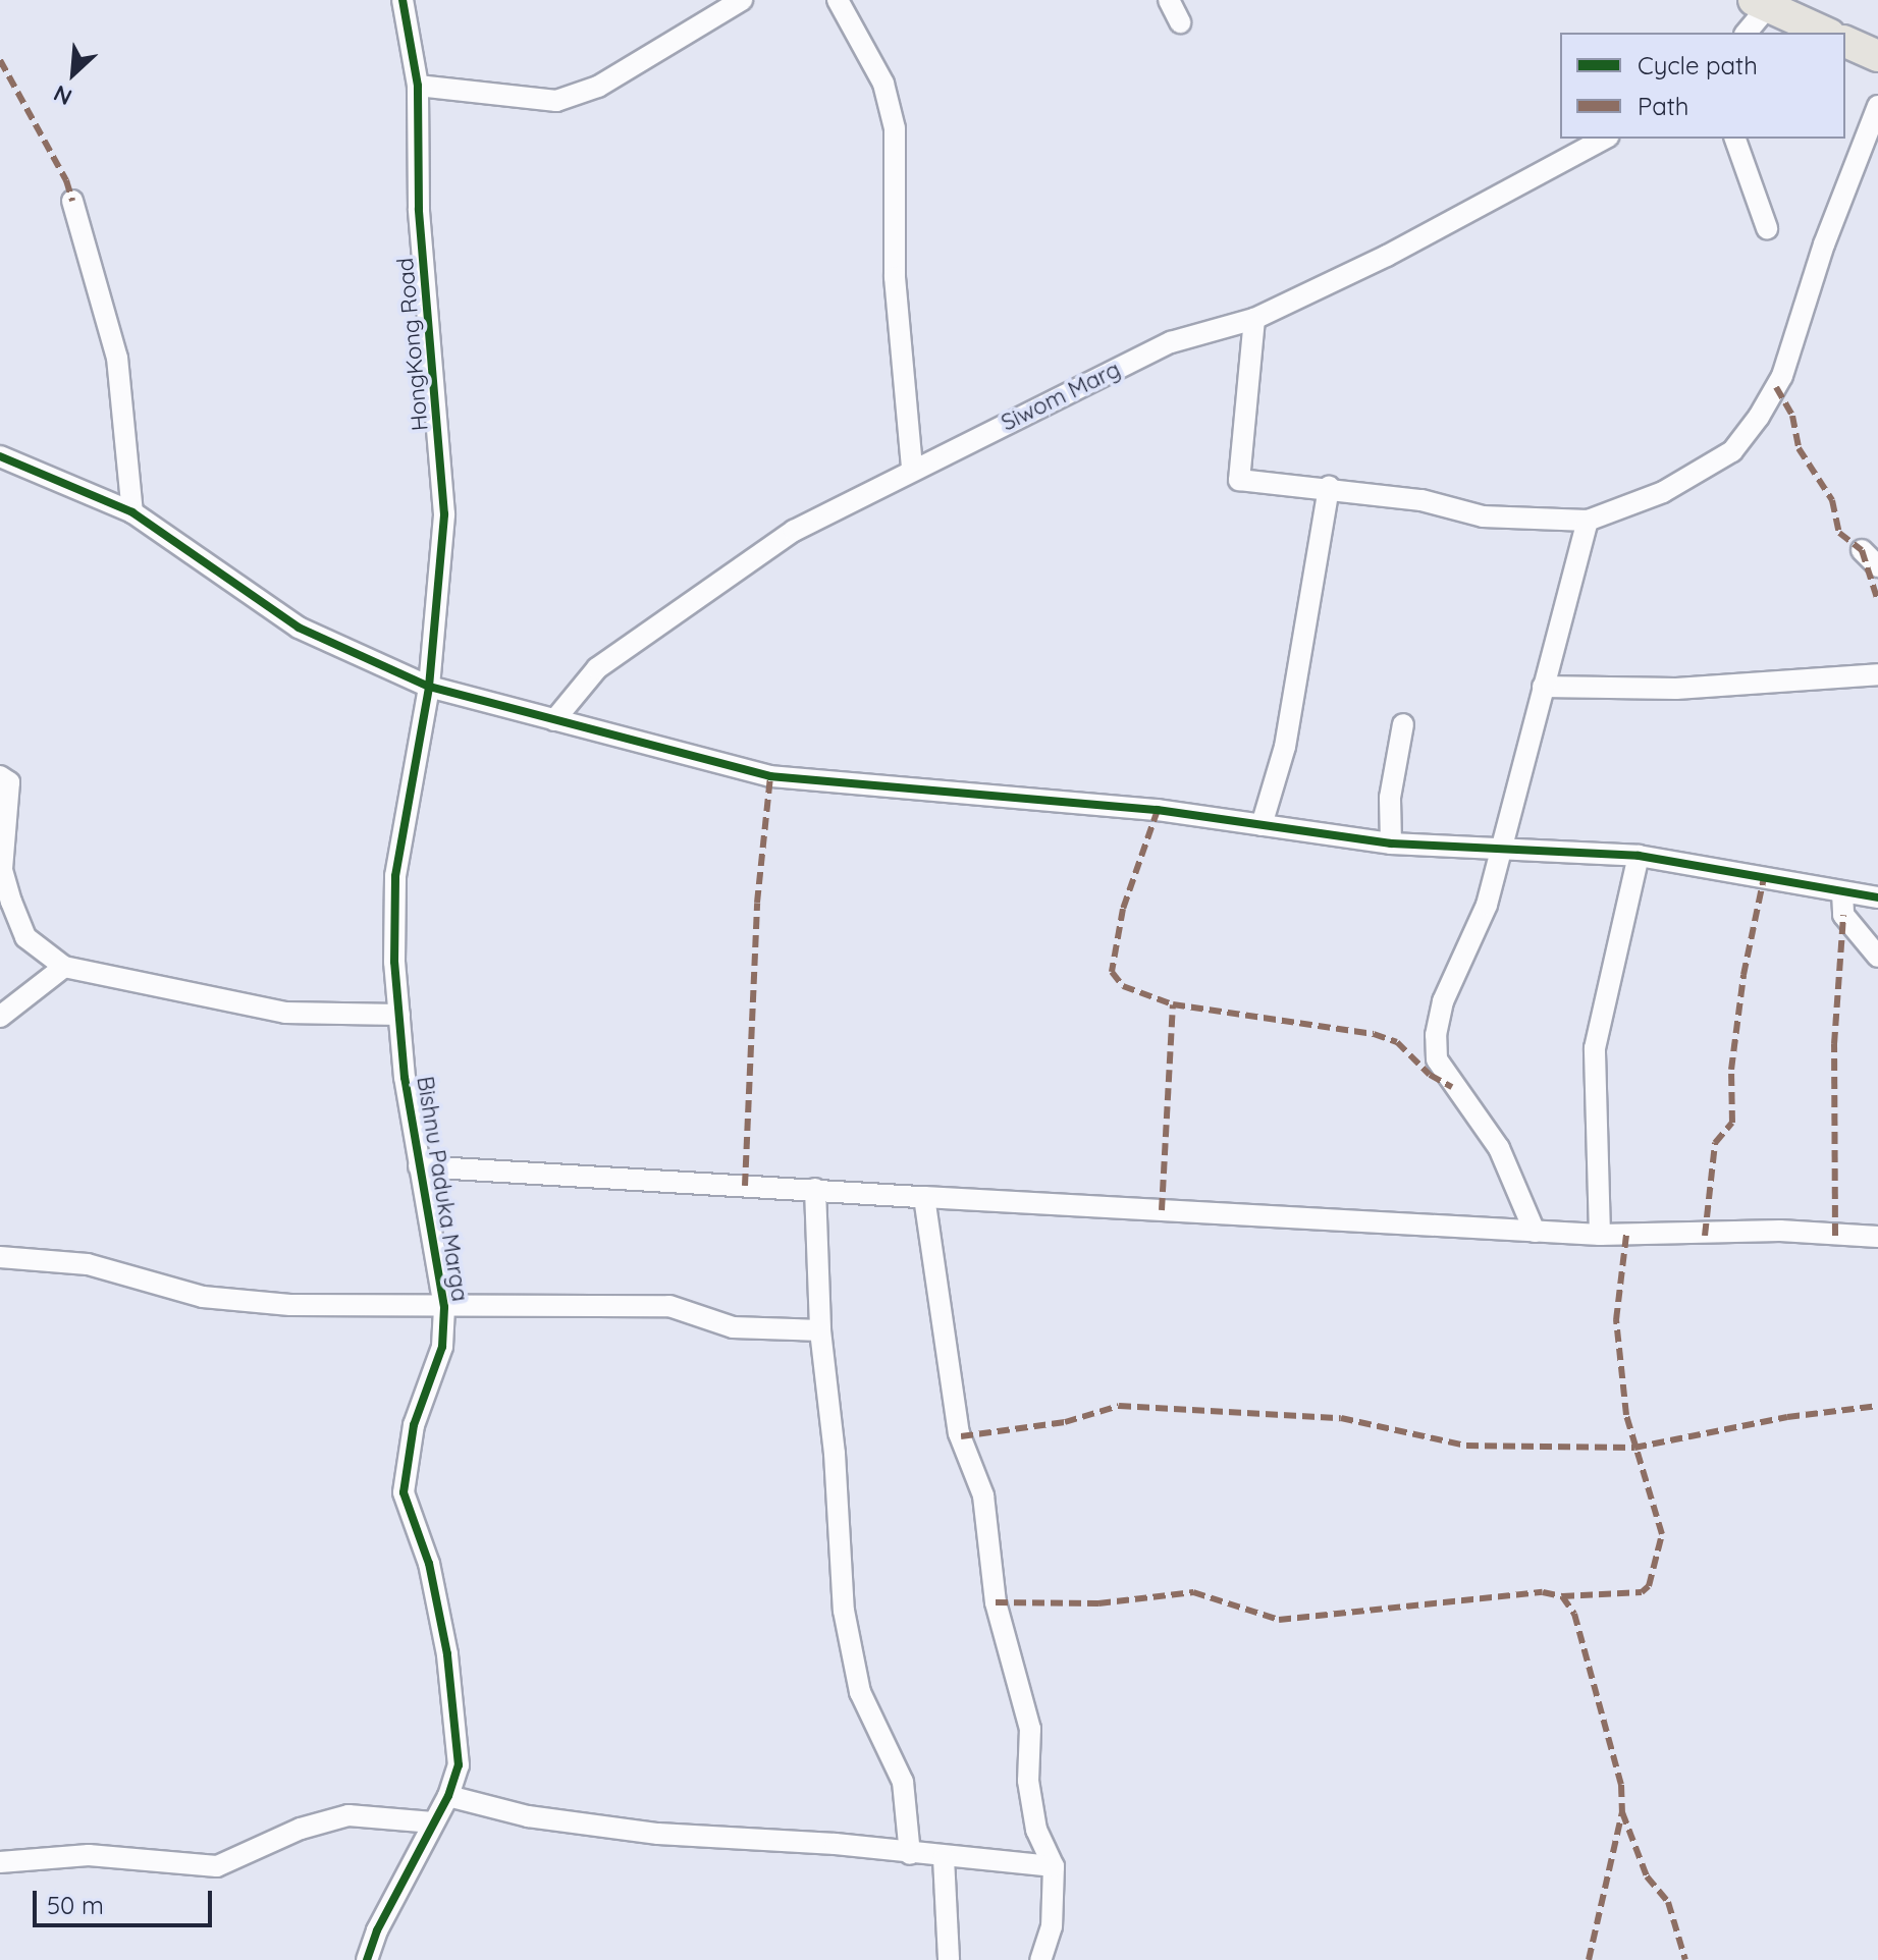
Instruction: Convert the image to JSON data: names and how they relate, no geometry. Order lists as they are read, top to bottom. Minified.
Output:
{"streets":{"street":["HongKong Road","Siwom Marg","Bishnu Paduka Marga"]},"crossings":[["HongKong Road","Bishnu Paduka Marga"]],"legend":["Cycle path","Path"],"scale_bar":"50 m","north":"bottom left"}
